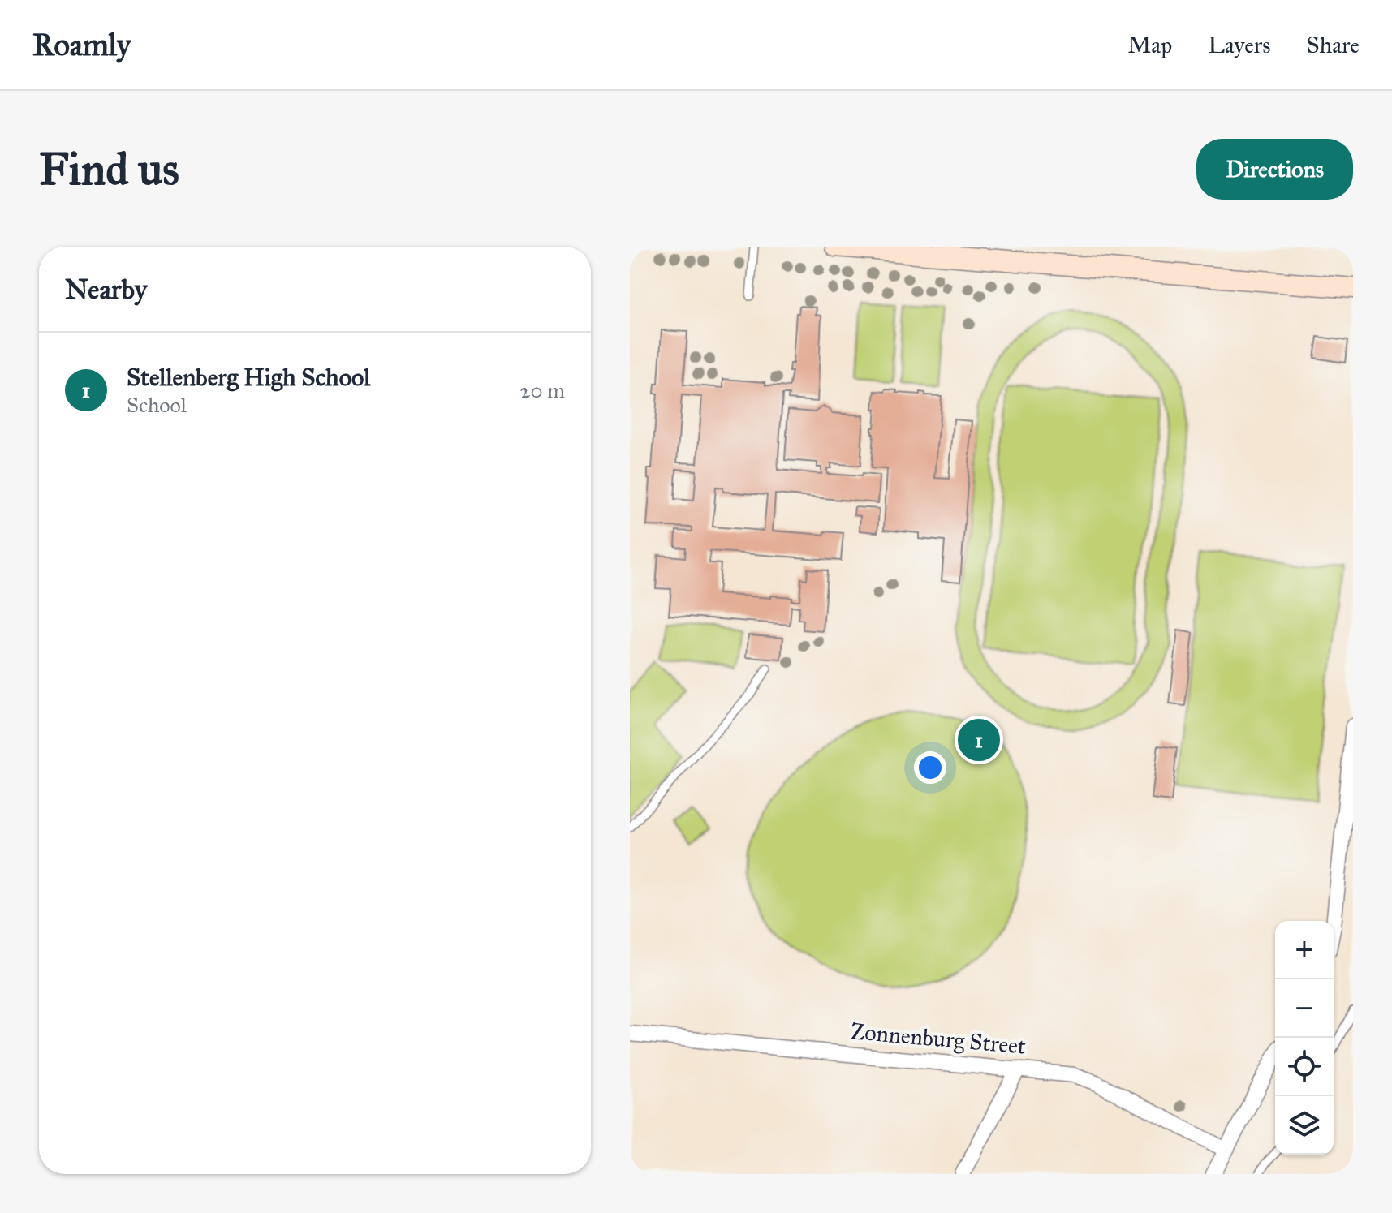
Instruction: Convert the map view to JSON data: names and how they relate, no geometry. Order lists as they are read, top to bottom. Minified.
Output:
{"streets":{"street":["Zonnenburg Street"]},"page":{"header":"Roamly","nav":["Map","Layers","Share"],"buttons":"Directions","title":"Find us","heading":"Nearby","list":[{"mark":"1","name":"Stellenberg High School","note":"School","value":"20 m"}],"pins":"1","map_buttons":["+","−"]}}
